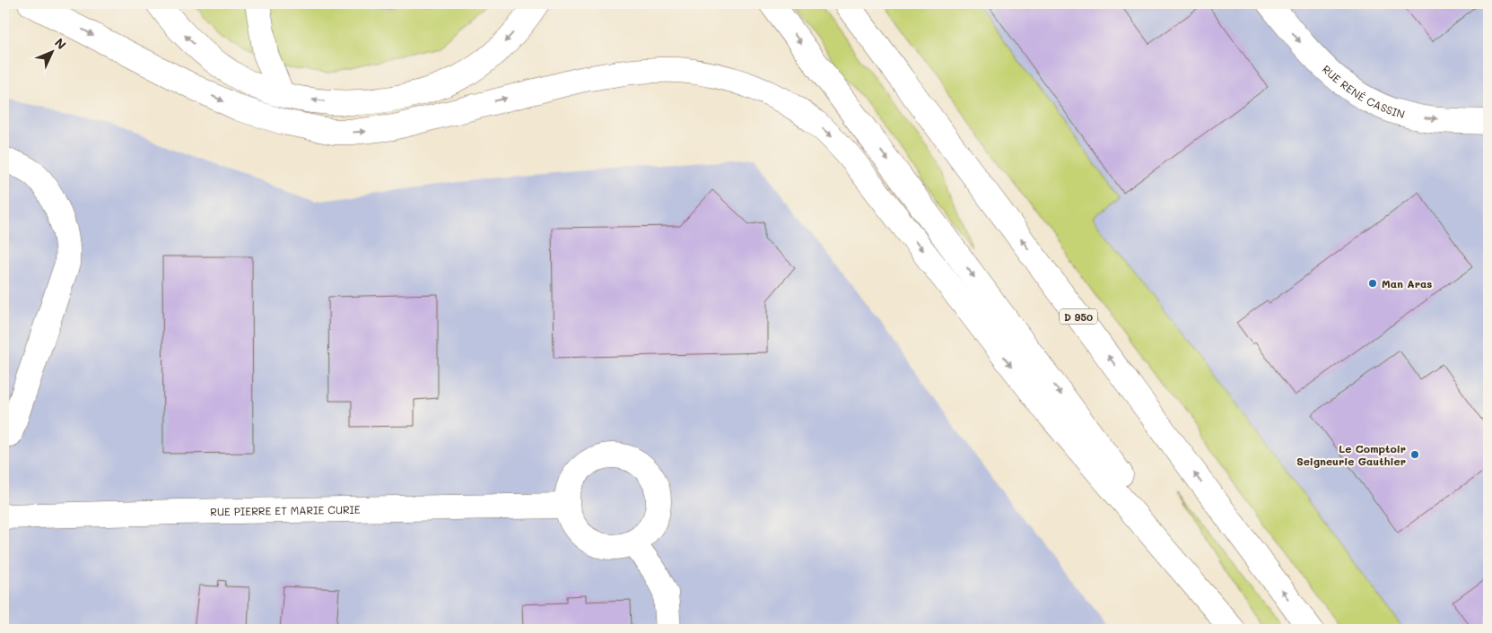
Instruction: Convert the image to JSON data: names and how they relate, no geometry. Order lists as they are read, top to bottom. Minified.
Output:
{"streets":{"main road":["RUE RENÉ CASSIN","D 950","RUE PIERRE ET MARIE CURIE"]},"one_way":["RUE RENÉ CASSIN"],"places":["Man Aras","Le Comptoir Seigneurie Gauthier"],"north":"top right"}
